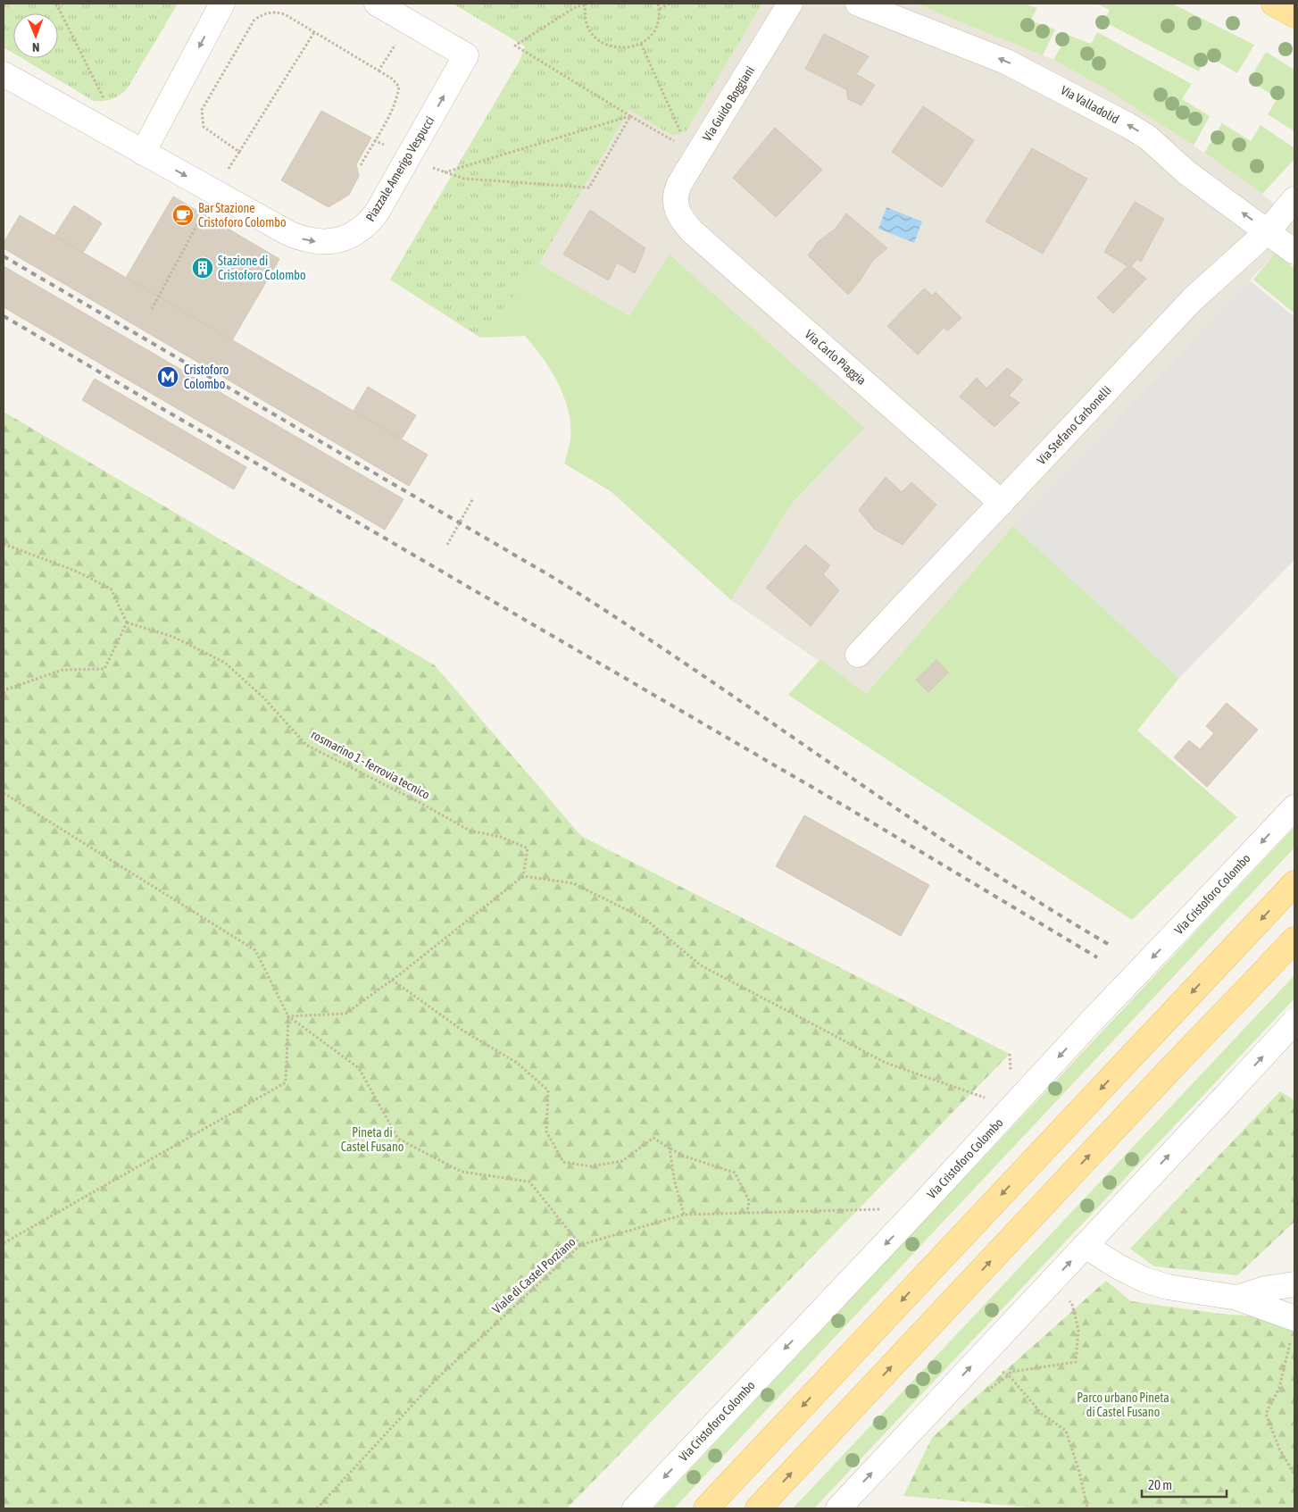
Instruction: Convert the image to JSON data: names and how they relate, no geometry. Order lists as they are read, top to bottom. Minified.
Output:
{"streets":{"street":["Via Guido Boggiani","Via Valladolid","Piazzale Amerigo Vespucci","Via Carlo Piaggia","Via Stefano Carbonelli","Via Cristoforo Colombo"],"path":["rosmarino 1 - ferrovia tecnico","Viale di Castel Porziano"]},"crossings":[["Via Guido Boggiani","Via Carlo Piaggia"],["Via Valladolid","Via Stefano Carbonelli"],["Via Carlo Piaggia","Via Stefano Carbonelli"],["Via Cristoforo Colombo","Viale di Castel Porziano"]],"one_way":["Via Valladolid"],"parks":["Pineta di Castel Fusano","Parco urbano Pineta di Castel Fusano"],"places":{"cafe":["Bar Stazione Cristoforo Colombo"],"building":["Stazione di Cristoforo Colombo"],"metro station":["Cristoforo Colombo"]},"scale_bar":"20 m","north":"bottom"}
